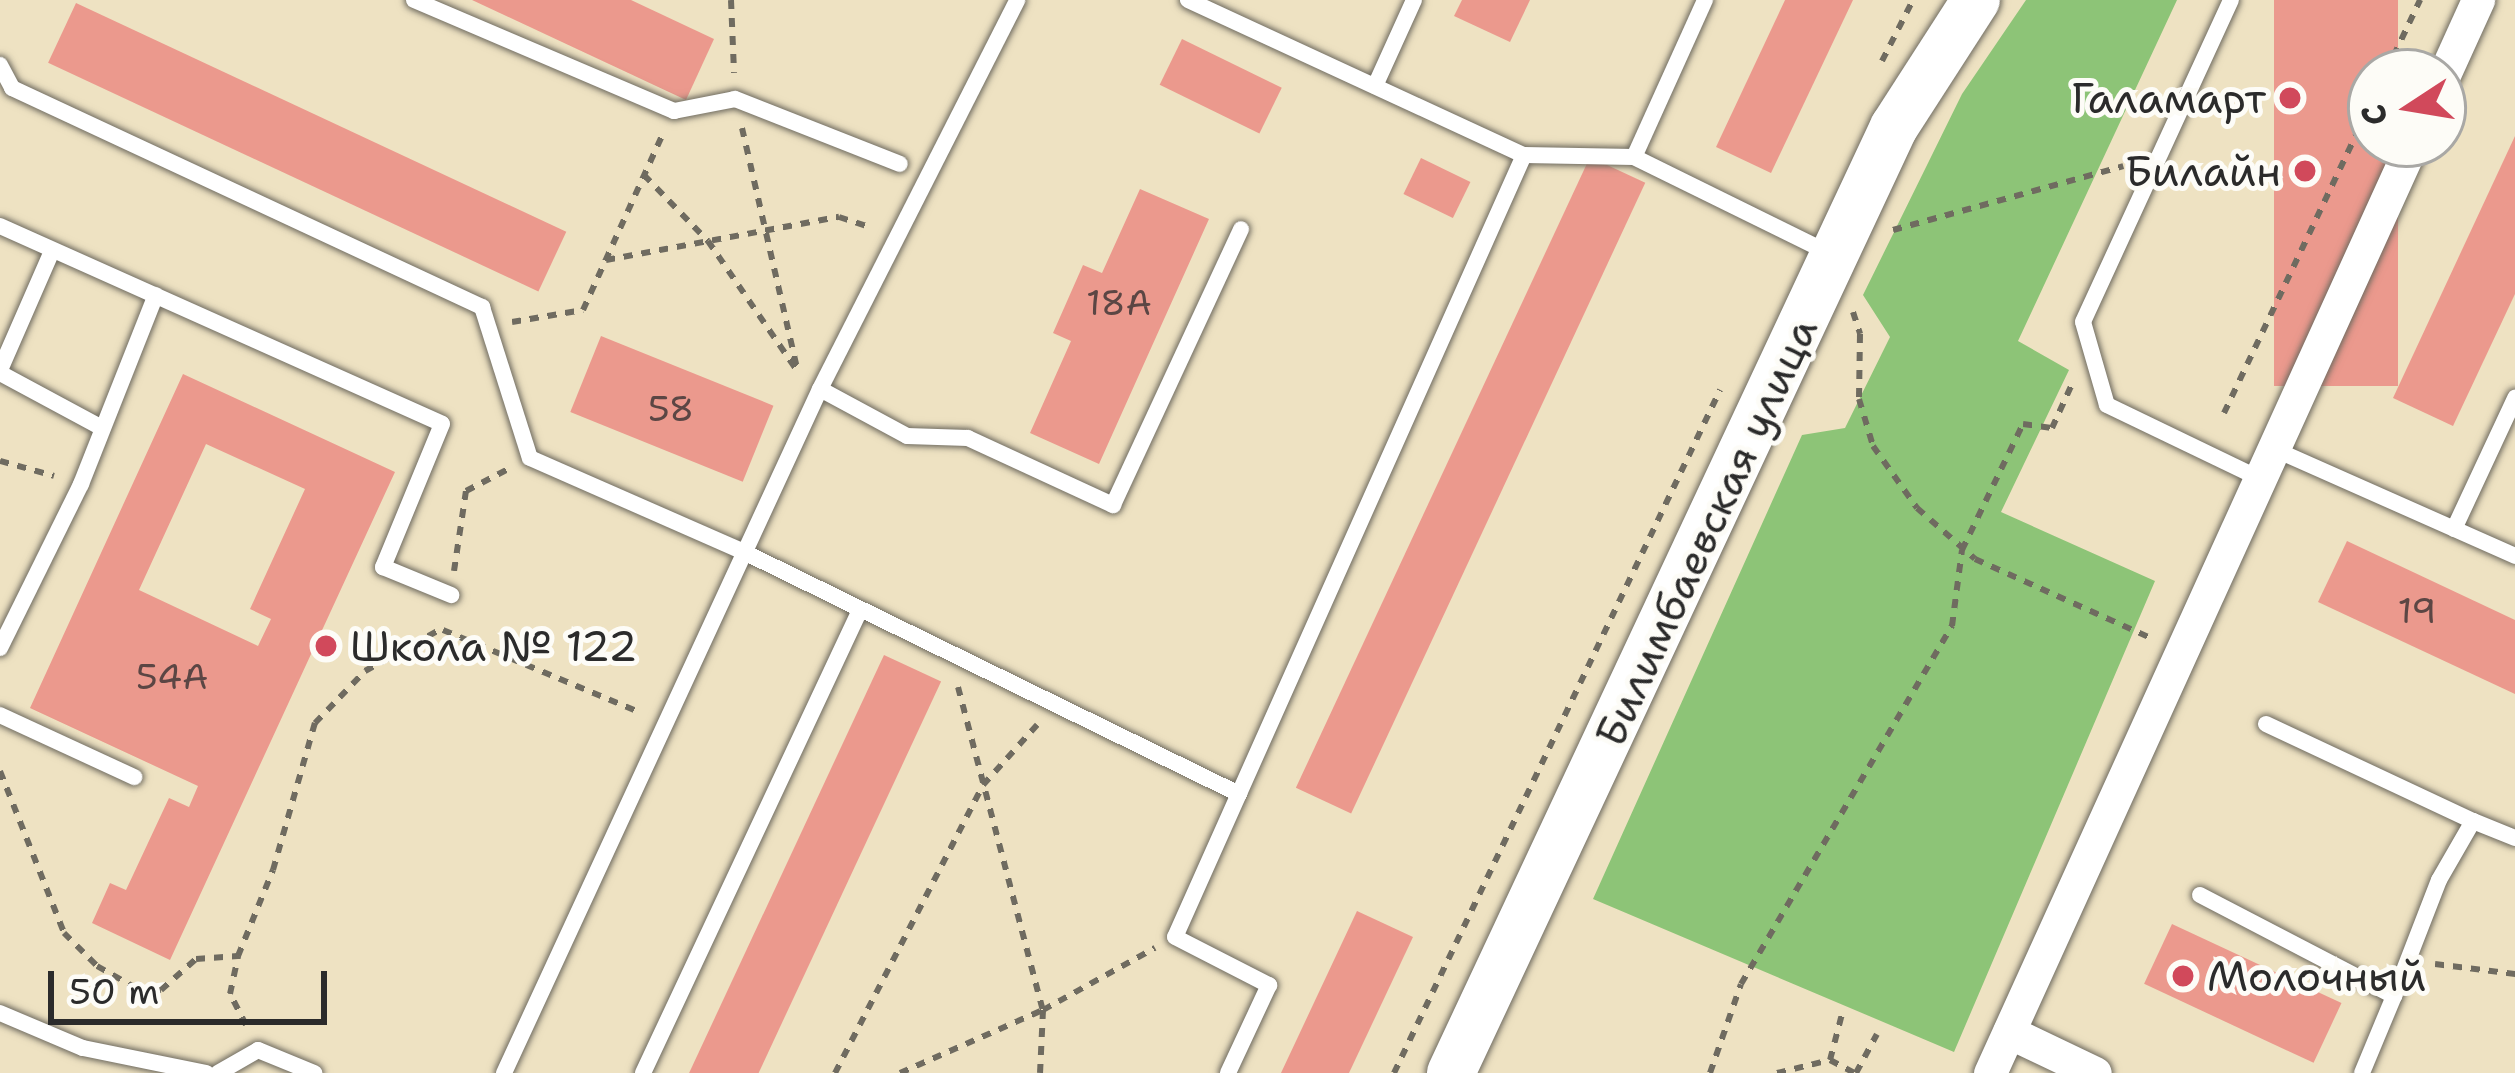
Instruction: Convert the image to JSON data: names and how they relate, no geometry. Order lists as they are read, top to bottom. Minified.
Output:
{"streets":{"main road":["Билимбаевская улица"]},"places":["Галамарт","Билайн","Школа № 122","Молочный"],"house_numbers":["18А","58","19","54А"],"scale_bar":"50 m","north":"left"}
